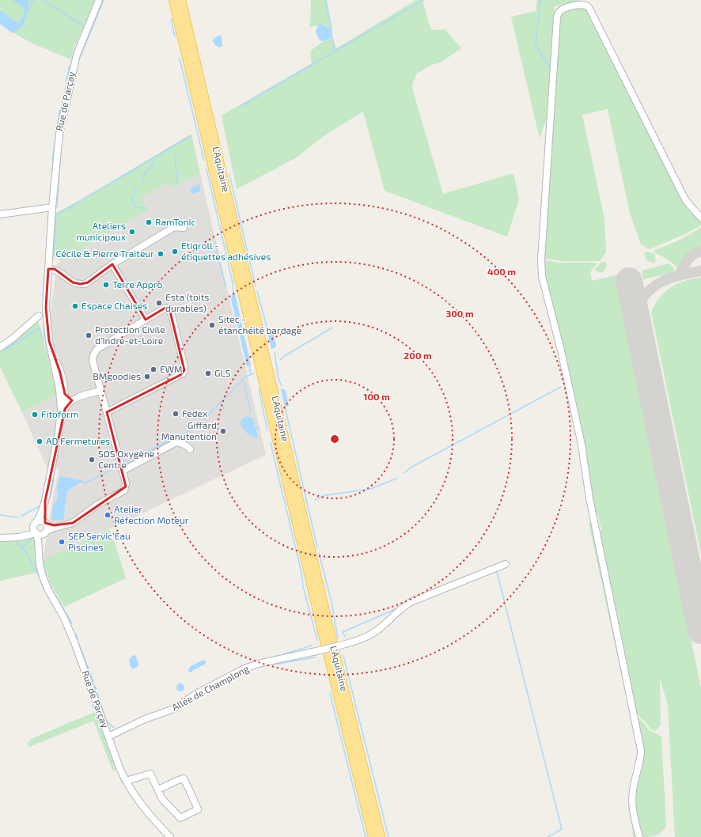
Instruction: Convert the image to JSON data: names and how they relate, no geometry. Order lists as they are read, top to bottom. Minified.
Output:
{"streets":{"highway":["L'Aquitaine"],"street":["Rue de Parçay","Allée de Champlong"]},"crossings":[["Rue de Parçay","Allée de Champlong"]],"places":["RamTonic","Ateliers municipaux","Etiqroll - étiquettes adhésives","Cécile & Pierre Traiteur","Terre Appro","Esta (toits durables)","Espace Chaises","Sitec - étanchéité bardage","Protection Civile d'Indre-et-Loire","EWM","GLS","BMgoodies","Fedex","Fitoform","Giffard Manutention","AD Fermetures","SOS Oxygène Centre","Atelier Réfection Moteur","SEP Servic'Eau Piscines"],"rings":["400 m","300 m","200 m","100 m"]}
